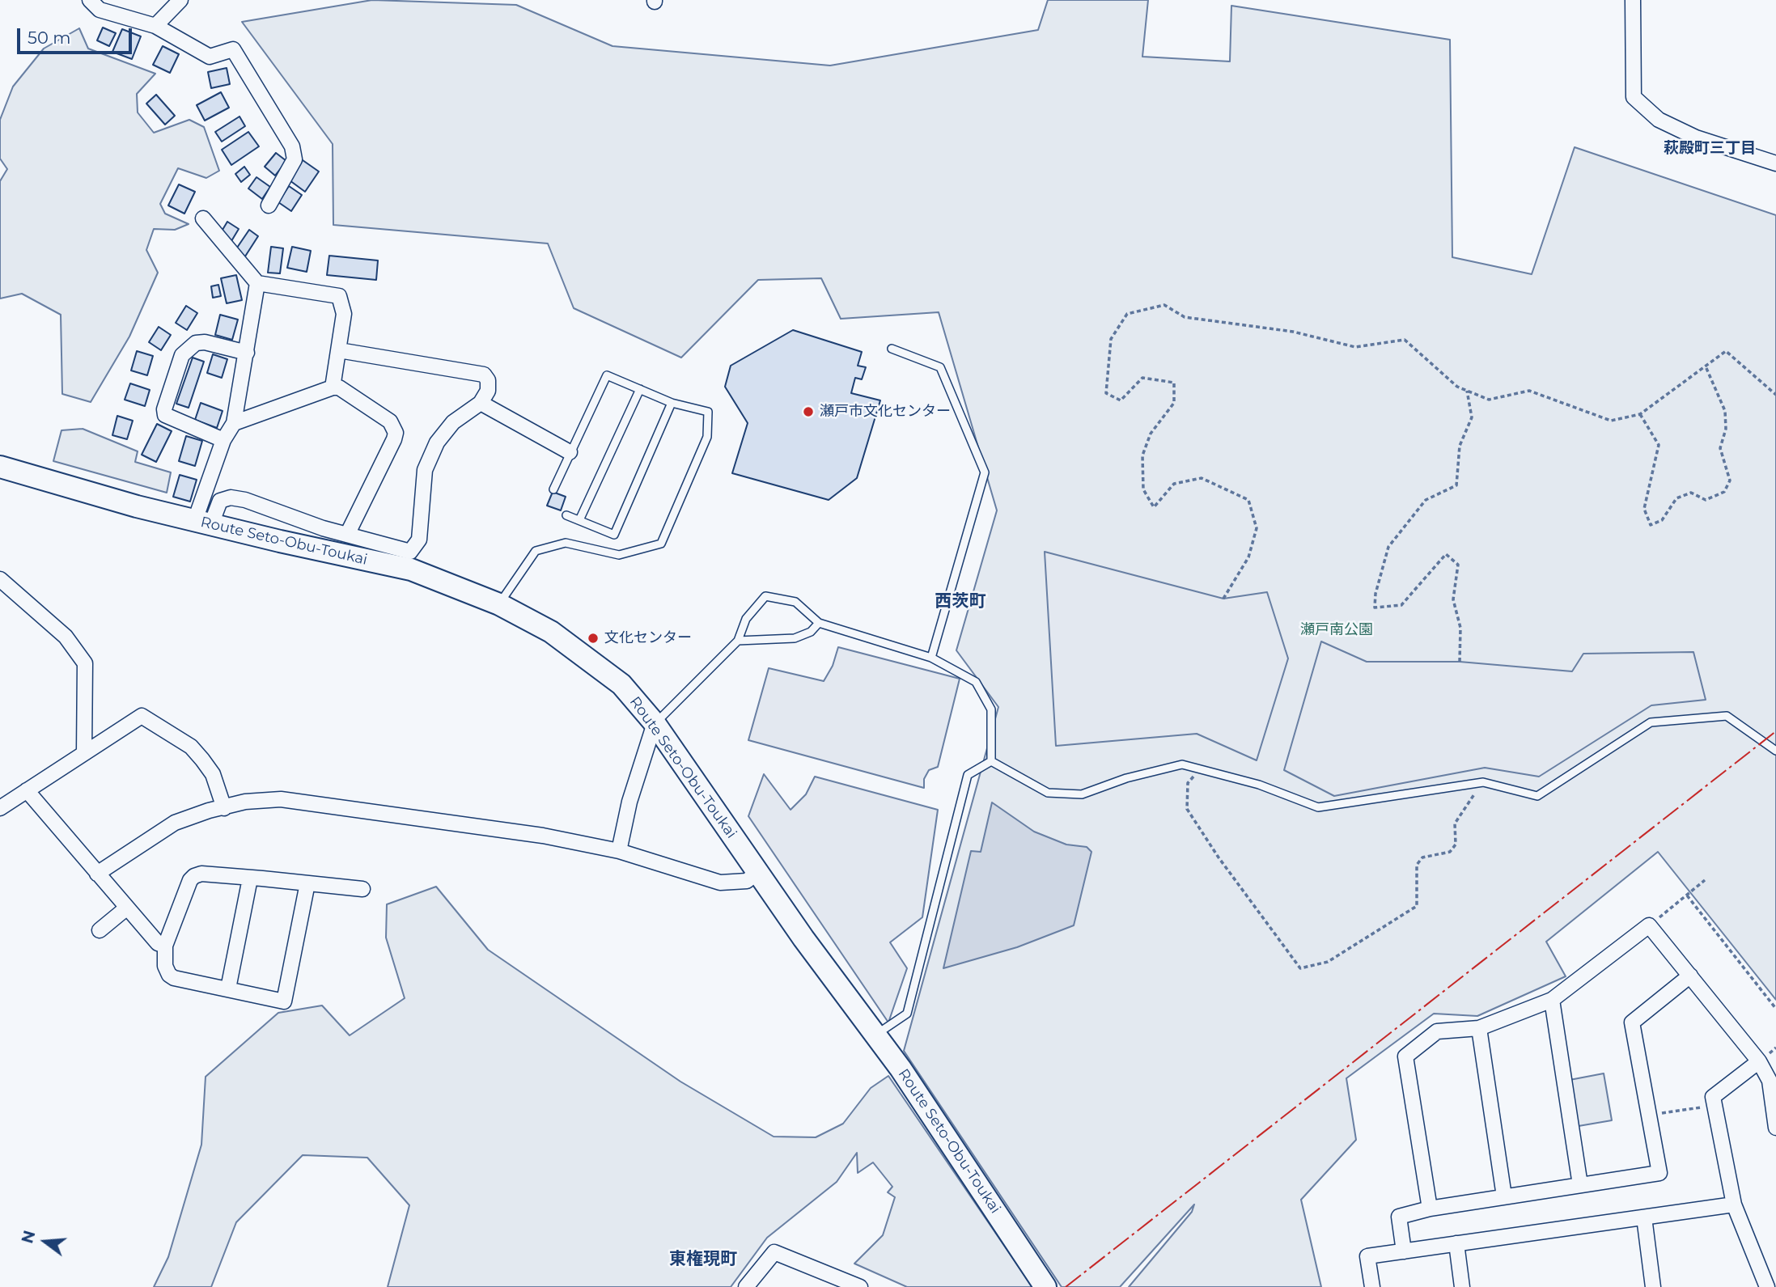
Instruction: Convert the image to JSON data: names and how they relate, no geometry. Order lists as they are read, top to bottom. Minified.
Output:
{"streets":{"main road":["Route Seto-Obu-Toukai"]},"districts":["萩殿町三丁目","西茨町","東権現町"],"parks":["瀬戸南公園"],"places":["瀬戸市文化センター","文化センター"],"scale_bar":"50 m","north":"left"}
